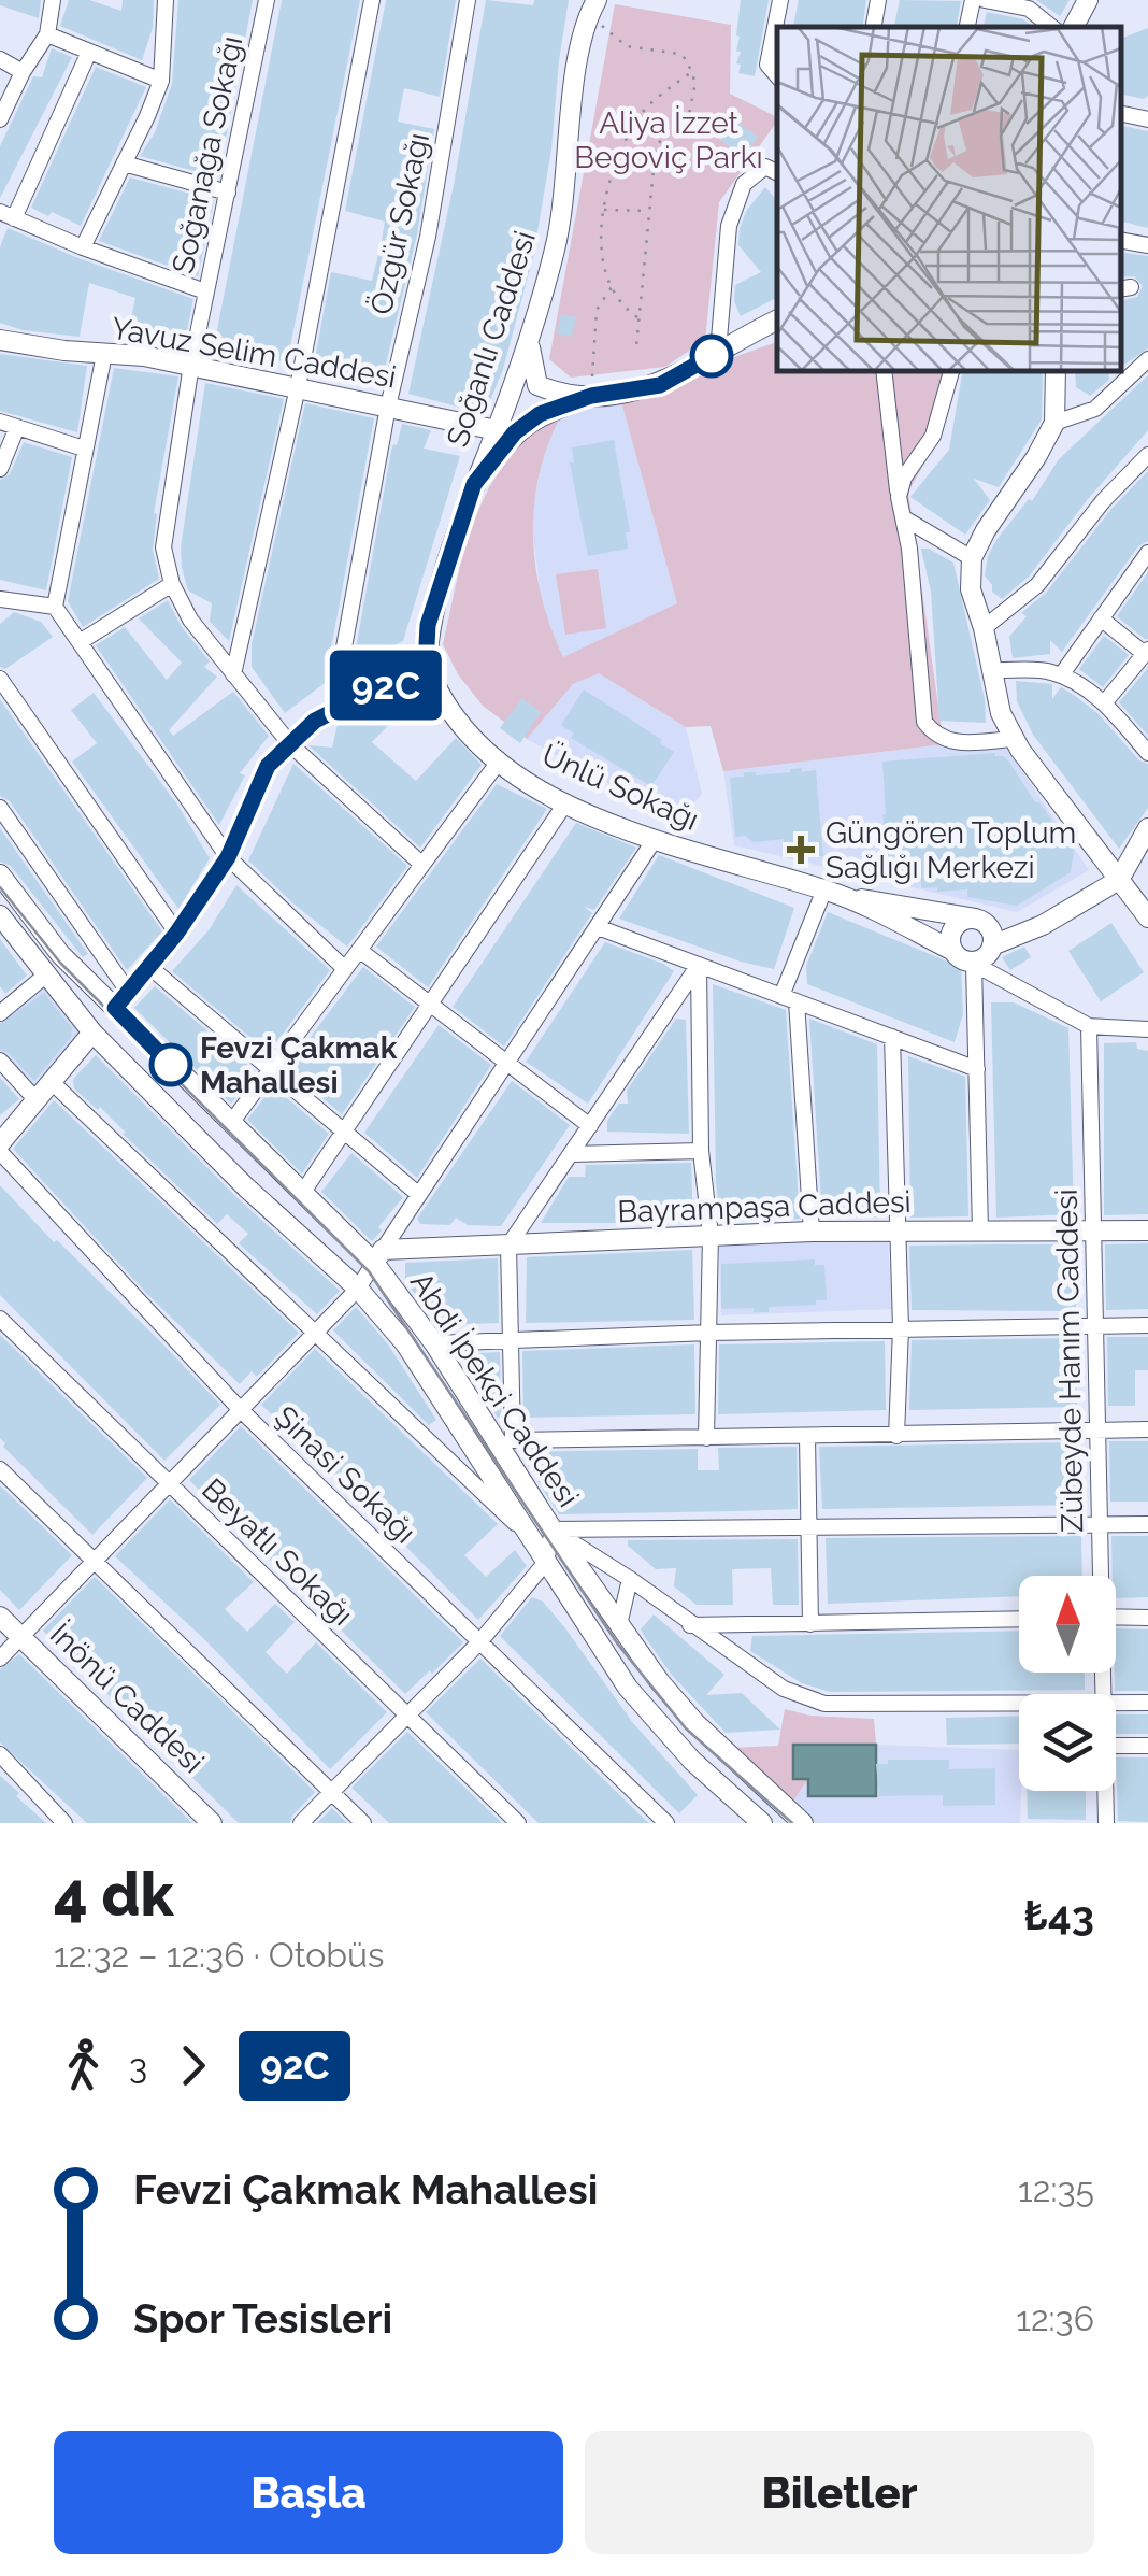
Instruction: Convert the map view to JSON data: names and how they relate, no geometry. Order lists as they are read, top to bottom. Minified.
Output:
{"streets":{"street":["Soğanağa Sokağı","Özgür Sokağı","Soğanlı Caddesi","Yavuz Selim Caddesi","Ünlü Sokağı","Bayrampaşa Caddesi","Zübeyde Hanım Caddesi","Abdi İpekçi Caddesi","Şinasi Sokağı","Beyatlı Sokağı","İnönü Caddesi"]},"crossings":[["Soğanağa Sokağı","Yavuz Selim Caddesi"],["Özgür Sokağı","Yavuz Selim Caddesi"],["Soğanlı Caddesi","Yavuz Selim Caddesi"],["Soğanlı Caddesi","Ünlü Sokağı"],["Bayrampaşa Caddesi","Zübeyde Hanım Caddesi"],["Bayrampaşa Caddesi","Abdi İpekçi Caddesi"]],"parks":["Aliya İzzet Begoviç Parkı"],"places":{"health":["Güngören Toplum Sağlığı Merkezi"],"other":["Fevzi Çakmak Mahallesi"]},"lines":["bus line 92C"],"north":"top","page":{"on_map":"92C","heading":["4 dk","12:32 – 12:36 · Otobüs","₺43"],"legs":["3","92C"],"list":[{"name":"Fevzi Çakmak Mahallesi","value":"12:35"},{"name":"Spor Tesisleri","value":"12:36"}],"buttons":["Başla","Biletler"]}}
